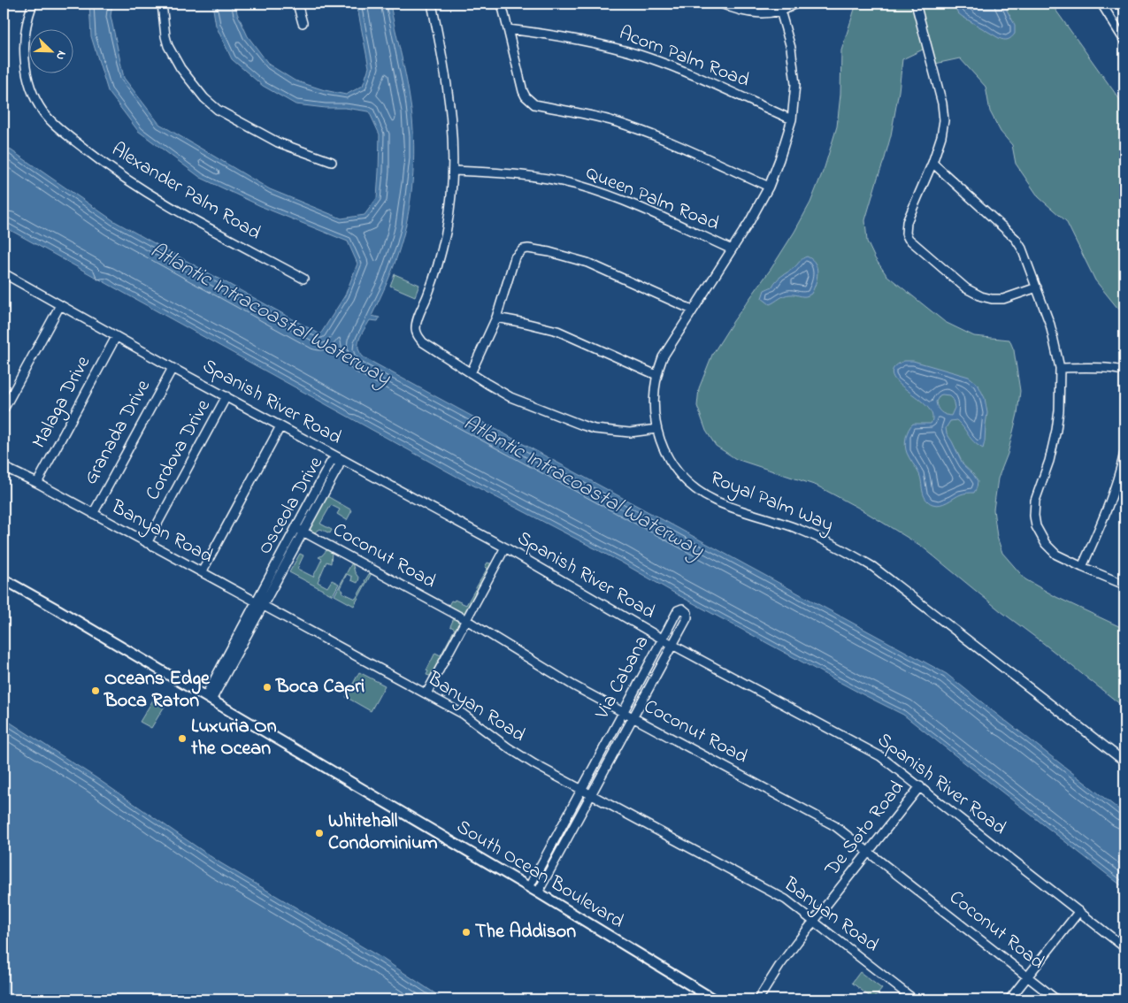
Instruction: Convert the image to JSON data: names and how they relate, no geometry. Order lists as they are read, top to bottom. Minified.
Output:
{"streets":{"main road":["South Ocean Boulevard"],"street":["Acorn Palm Road","Alexander Palm Road","Queen Palm Road","Malaga Drive","Spanish River Road","Granada Drive","Cordova Drive","Royal Palm Way","Osceola Drive","Banyan Road","Coconut Road","Via Cabana","De Soto Road"]},"crossings":[["Acorn Palm Road","Royal Palm Way"],["Queen Palm Road","Royal Palm Way"],["Malaga Drive","Spanish River Road"],["Malaga Drive","Banyan Road"],["Spanish River Road","Granada Drive"],["Spanish River Road","Cordova Drive"],["Spanish River Road","Osceola Drive"],["Spanish River Road","Via Cabana"],["Spanish River Road","De Soto Road"],["Granada Drive","Banyan Road"],["Cordova Drive","Banyan Road"],["Osceola Drive","Banyan Road"],["Osceola Drive","Coconut Road"],["Osceola Drive","South Ocean Boulevard"],["Banyan Road","Via Cabana"],["Banyan Road","De Soto Road"],["Coconut Road","Via Cabana"],["Coconut Road","De Soto Road"],["Via Cabana","South Ocean Boulevard"]],"water":["Atlantic Intracoastal Waterway"],"places":["Boca Capri","Oceans Edge Boca Raton","Luxuria On the Ocean","Whitehall Condominium","The Addison"],"north":"bottom right"}
